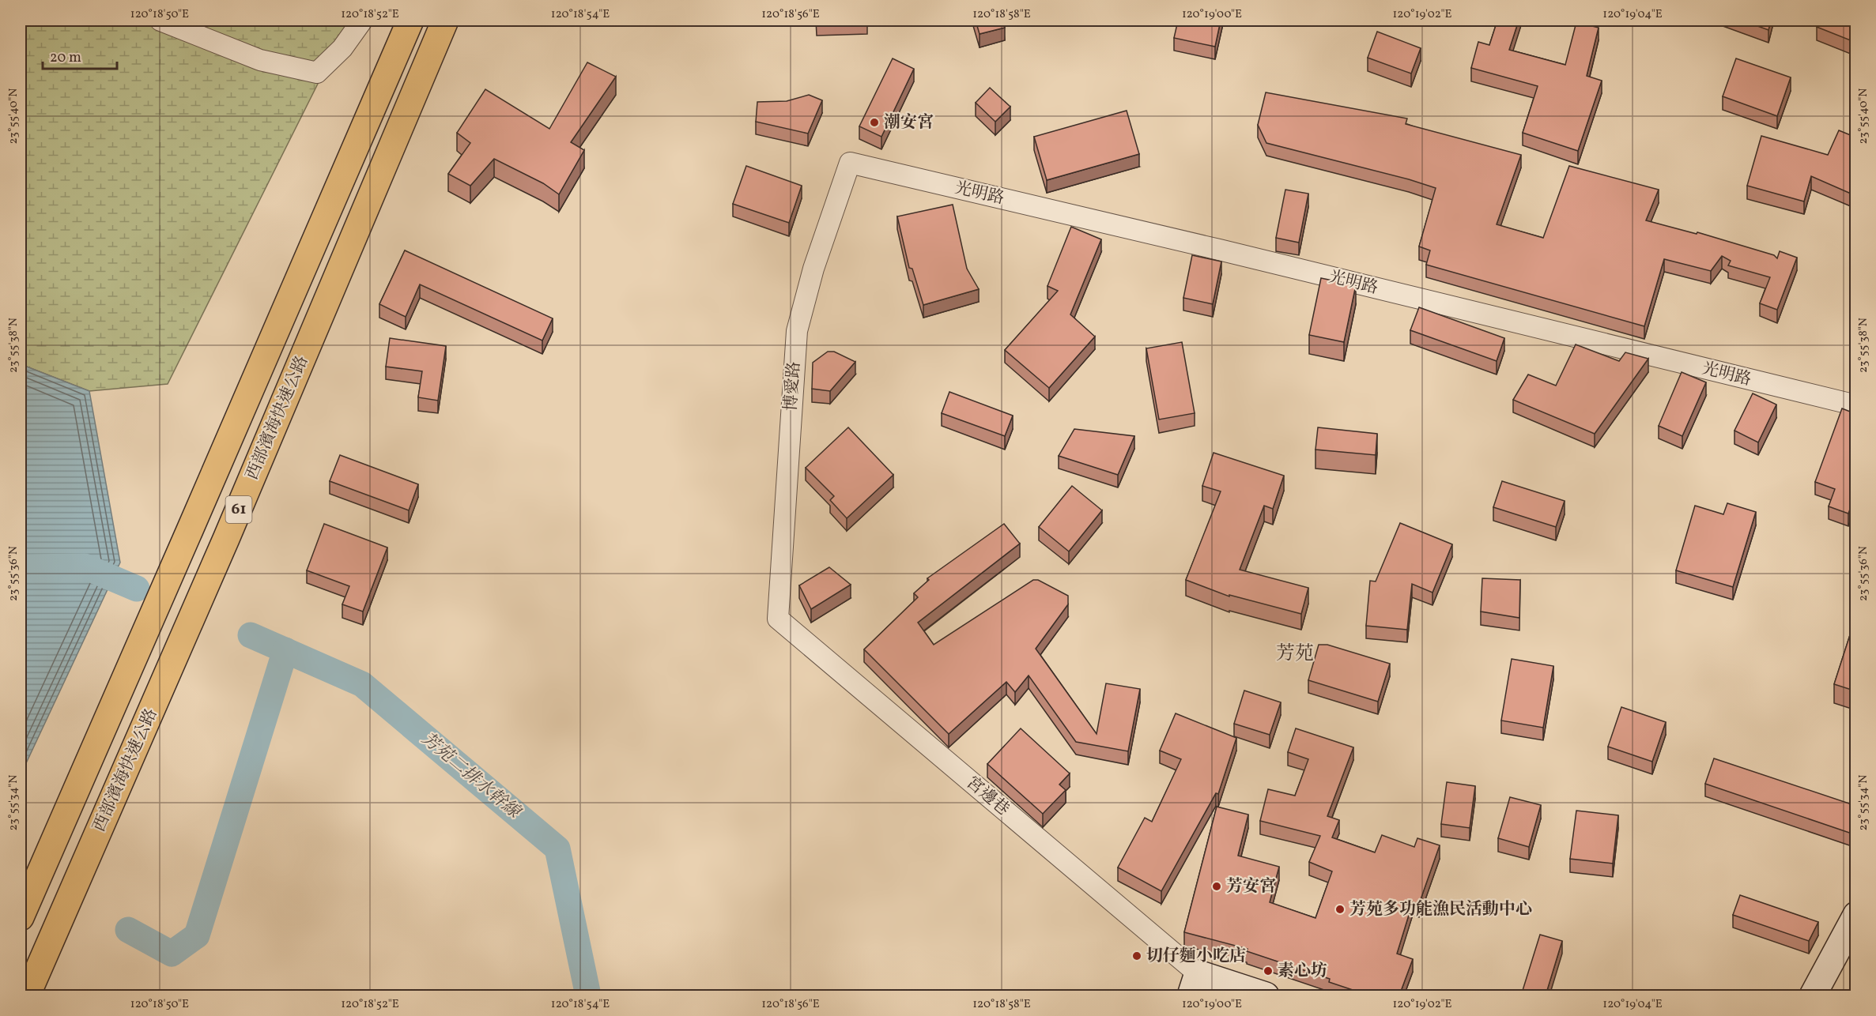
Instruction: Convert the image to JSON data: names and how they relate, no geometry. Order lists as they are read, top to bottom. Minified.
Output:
{"streets":{"highway":["西部濱海快速公路","61"],"street":["光明路","博愛路","宮邊巷"]},"crossings":[["光明路","博愛路"],["博愛路","宮邊巷"]],"districts":["芳苑"],"water":["芳苑二排水幹線"],"places":["潮安宮","芳安宮","芳苑多功能漁民活動中心","切仔麵小吃店","素心坊"],"scale_bar":"20 m","coordinates":["120°18'50\"E","120°18'52\"E","120°18'54\"E","120°18'56\"E","120°18'58\"E","120°19'00\"E","120°19'02\"E","120°19'04\"E","23°55'40\"N","23°55'38\"N","23°55'36\"N","23°55'34\"N"]}
